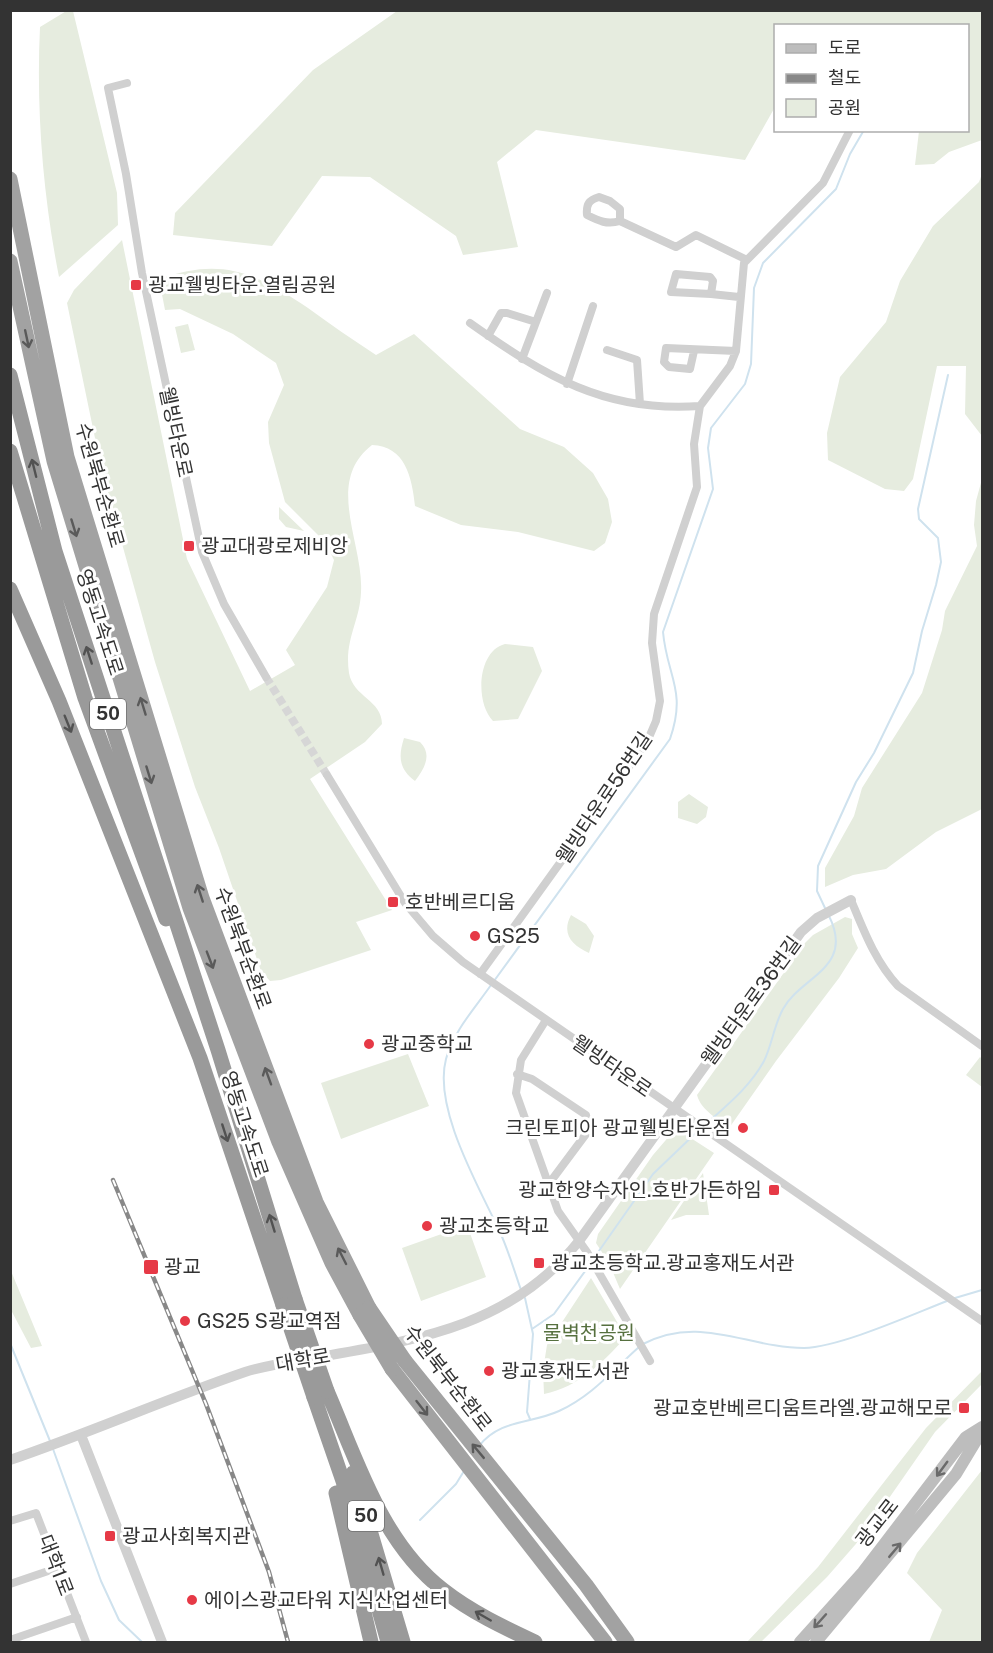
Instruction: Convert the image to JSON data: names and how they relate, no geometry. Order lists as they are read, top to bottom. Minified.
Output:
{"streets":{"highway":["수원북부순환로","영동고속도로","50"],"main road":["광교로"],"street":["웰빙타운로","웰빙타운로56번길","웰빙타운로36번길","대학로","대학1로"]},"crossings":[["웰빙타운로","웰빙타운로56번길"],["웰빙타운로","웰빙타운로36번길"],["웰빙타운로","대학로"],["웰빙타운로36번길","대학로"]],"parks":["물벽천공원"],"places":{"transit":["광교웰빙타운.열림공원","광교대광로제비앙","호반베르디움","광교한양수자인.호반가든하임","광교초등학교.광교홍재도서관","광교","광교호반베르디움트라엘.광교해모로","광교사회복지관"],"other":["GS25","광교중학교","크린토피아 광교웰빙타운점","광교초등학교","GS25 S광교역점","광교홍재도서관","에이스광교타워 지식산업센터"]},"legend":["도로","철도","공원"]}
